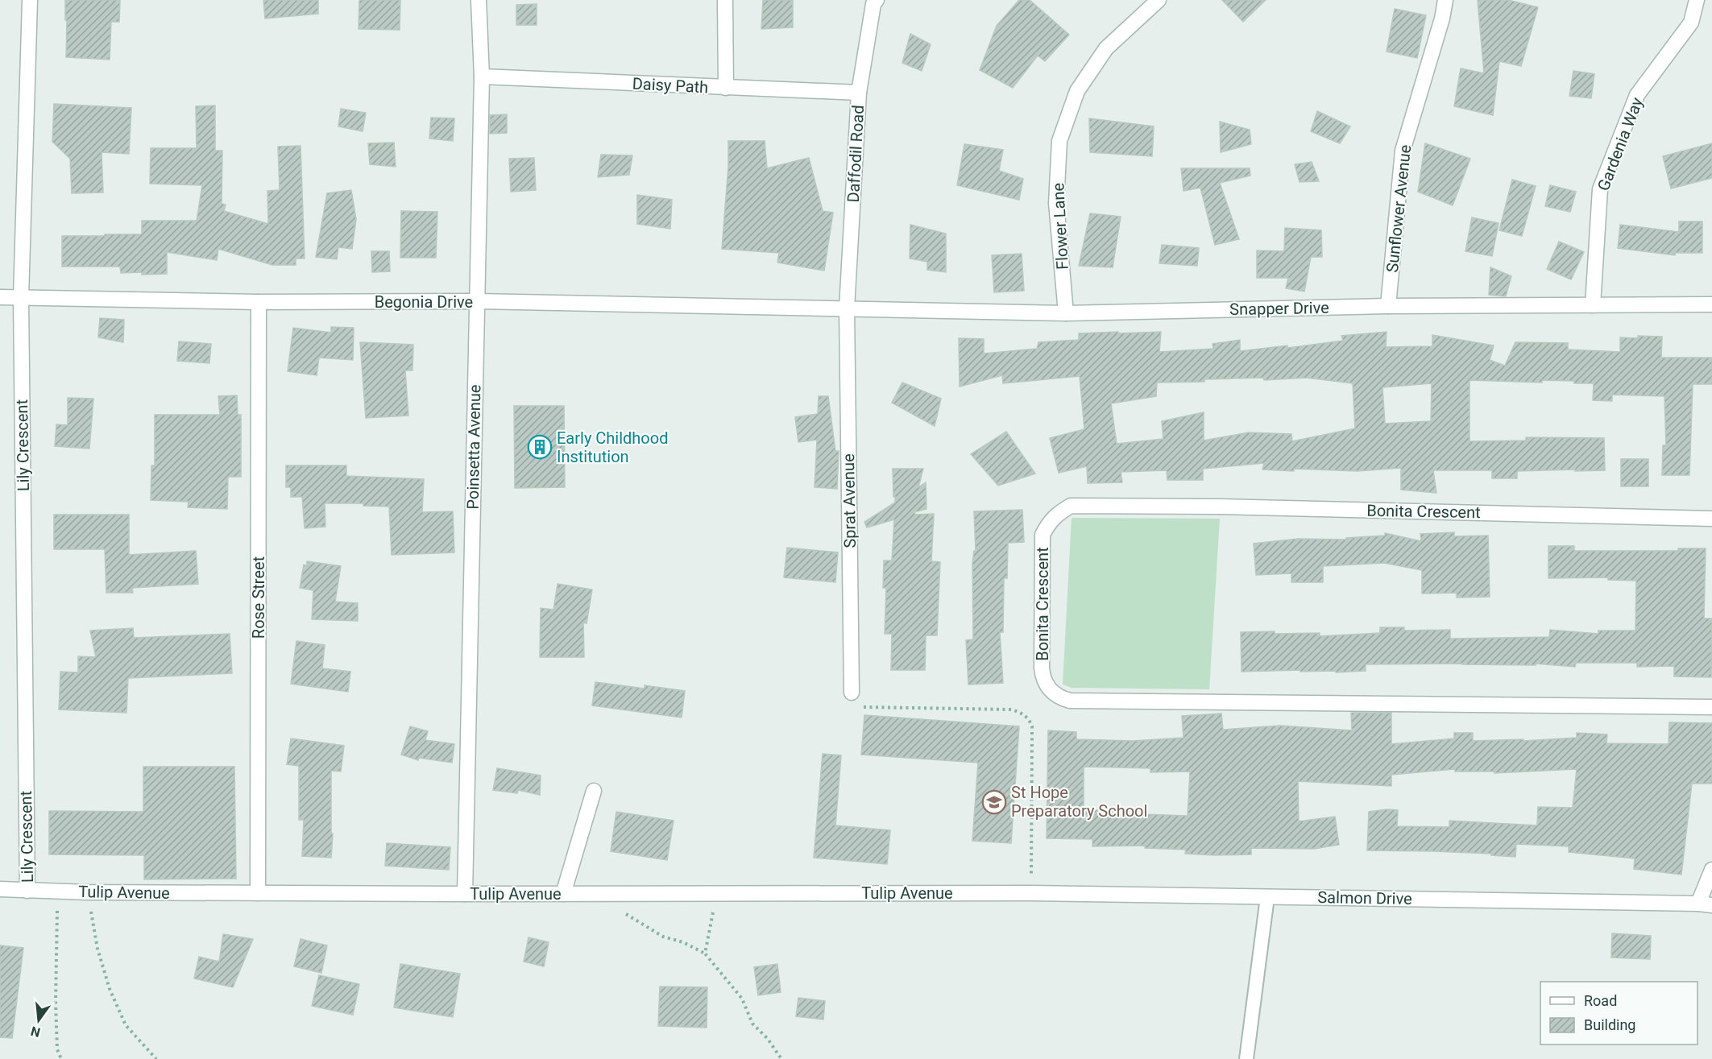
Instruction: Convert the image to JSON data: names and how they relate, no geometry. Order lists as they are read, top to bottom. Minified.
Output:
{"streets":{"street":["Daisy Path","Gardenia Way","Daffodil Road","Sunflower Avenue","Flower Lane","Begonia Drive","Snapper Drive","Lily Crescent","Poinsetta Avenue","Sprat Avenue","Bonita Crescent","Rose Street","Tulip Avenue","Salmon Drive"]},"crossings":[["Daisy Path","Daffodil Road"],["Daisy Path","Poinsetta Avenue"],["Gardenia Way","Snapper Drive"],["Daffodil Road","Begonia Drive"],["Daffodil Road","Snapper Drive"],["Daffodil Road","Sprat Avenue"],["Sunflower Avenue","Snapper Drive"],["Flower Lane","Snapper Drive"],["Begonia Drive","Snapper Drive"],["Begonia Drive","Lily Crescent"],["Begonia Drive","Poinsetta Avenue"],["Begonia Drive","Sprat Avenue"],["Begonia Drive","Rose Street"],["Snapper Drive","Sprat Avenue"],["Lily Crescent","Tulip Avenue"],["Poinsetta Avenue","Tulip Avenue"],["Rose Street","Tulip Avenue"],["Tulip Avenue","Salmon Drive"]],"places":{"building":["Early Childhood Institution"],"school or university":["St Hope Preparatory School"]},"legend":["Road","Building"],"north":"bottom"}
